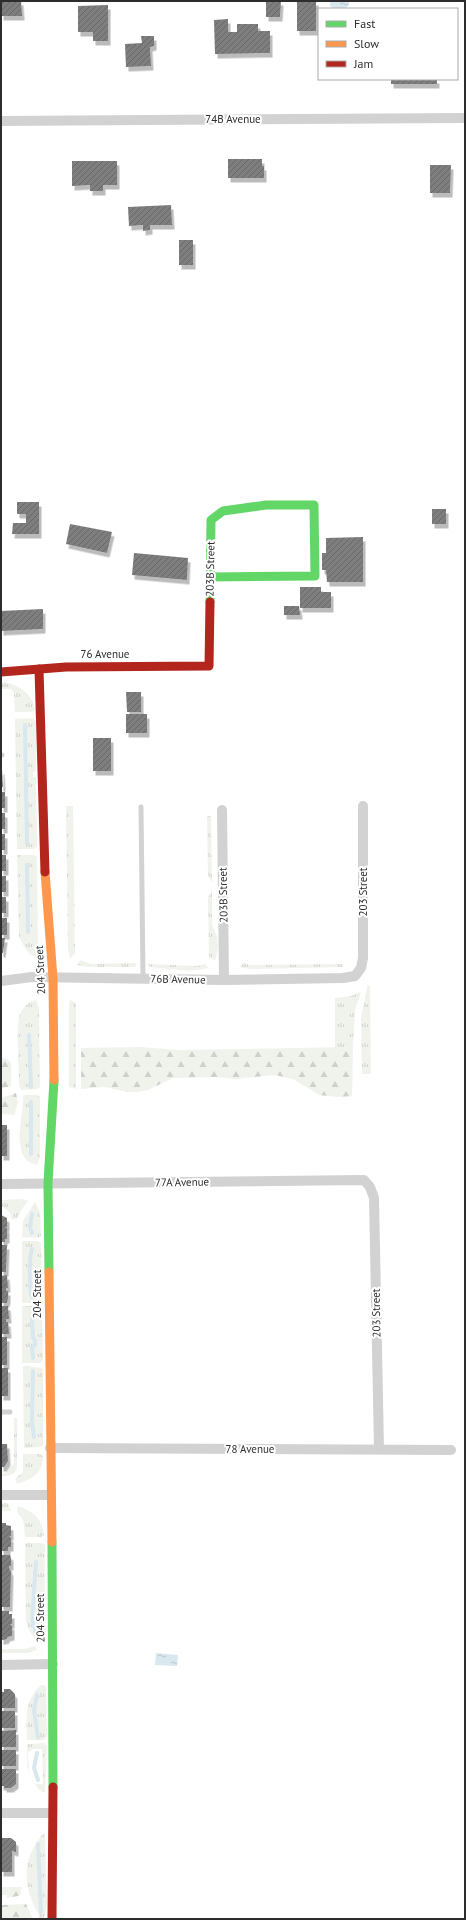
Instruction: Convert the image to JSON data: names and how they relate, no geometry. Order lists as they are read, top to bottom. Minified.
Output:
{"streets":{"street":["74B Avenue","203B Street","76 Avenue","203 Street","204 Street","76B Avenue","77A Avenue","78 Avenue"]},"crossings":[["203B Street","76 Avenue"],["203B Street","76B Avenue"],["76 Avenue","204 Street"],["203 Street","76B Avenue"],["203 Street","77A Avenue"],["203 Street","78 Avenue"],["204 Street","76B Avenue"],["204 Street","77A Avenue"],["204 Street","78 Avenue"]],"legend":["Fast","Slow","Jam"]}
